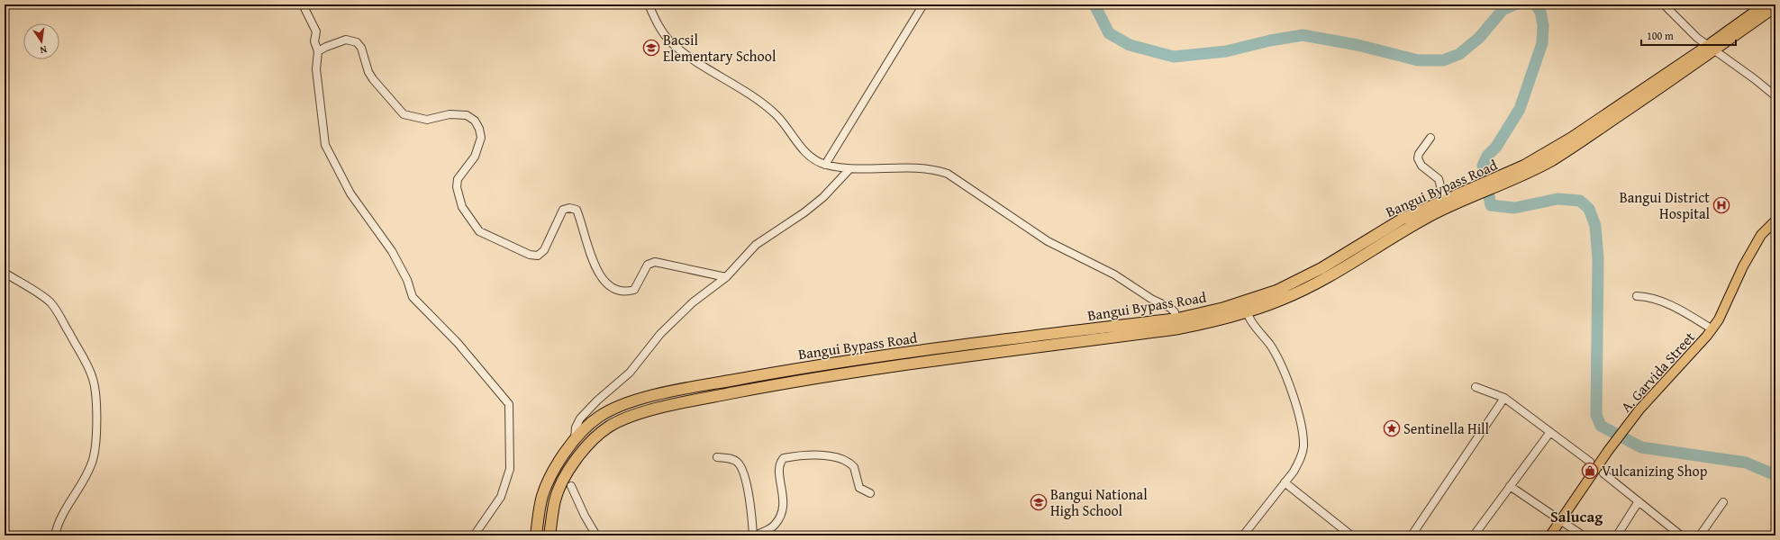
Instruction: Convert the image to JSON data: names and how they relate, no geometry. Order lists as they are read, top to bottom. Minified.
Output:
{"streets":{"highway":["Bangui Bypass Road"],"main road":["A. Garvida Street"]},"districts":["Salucag"],"places":{"school or university":["Bacsil Elementary School","Bangui National High School"],"hospital":["Bangui District Hospital"],"place":["Sentinella Hill"],"shop":["Vulcanizing Shop"]},"scale_bar":"100 m","north":"bottom"}
